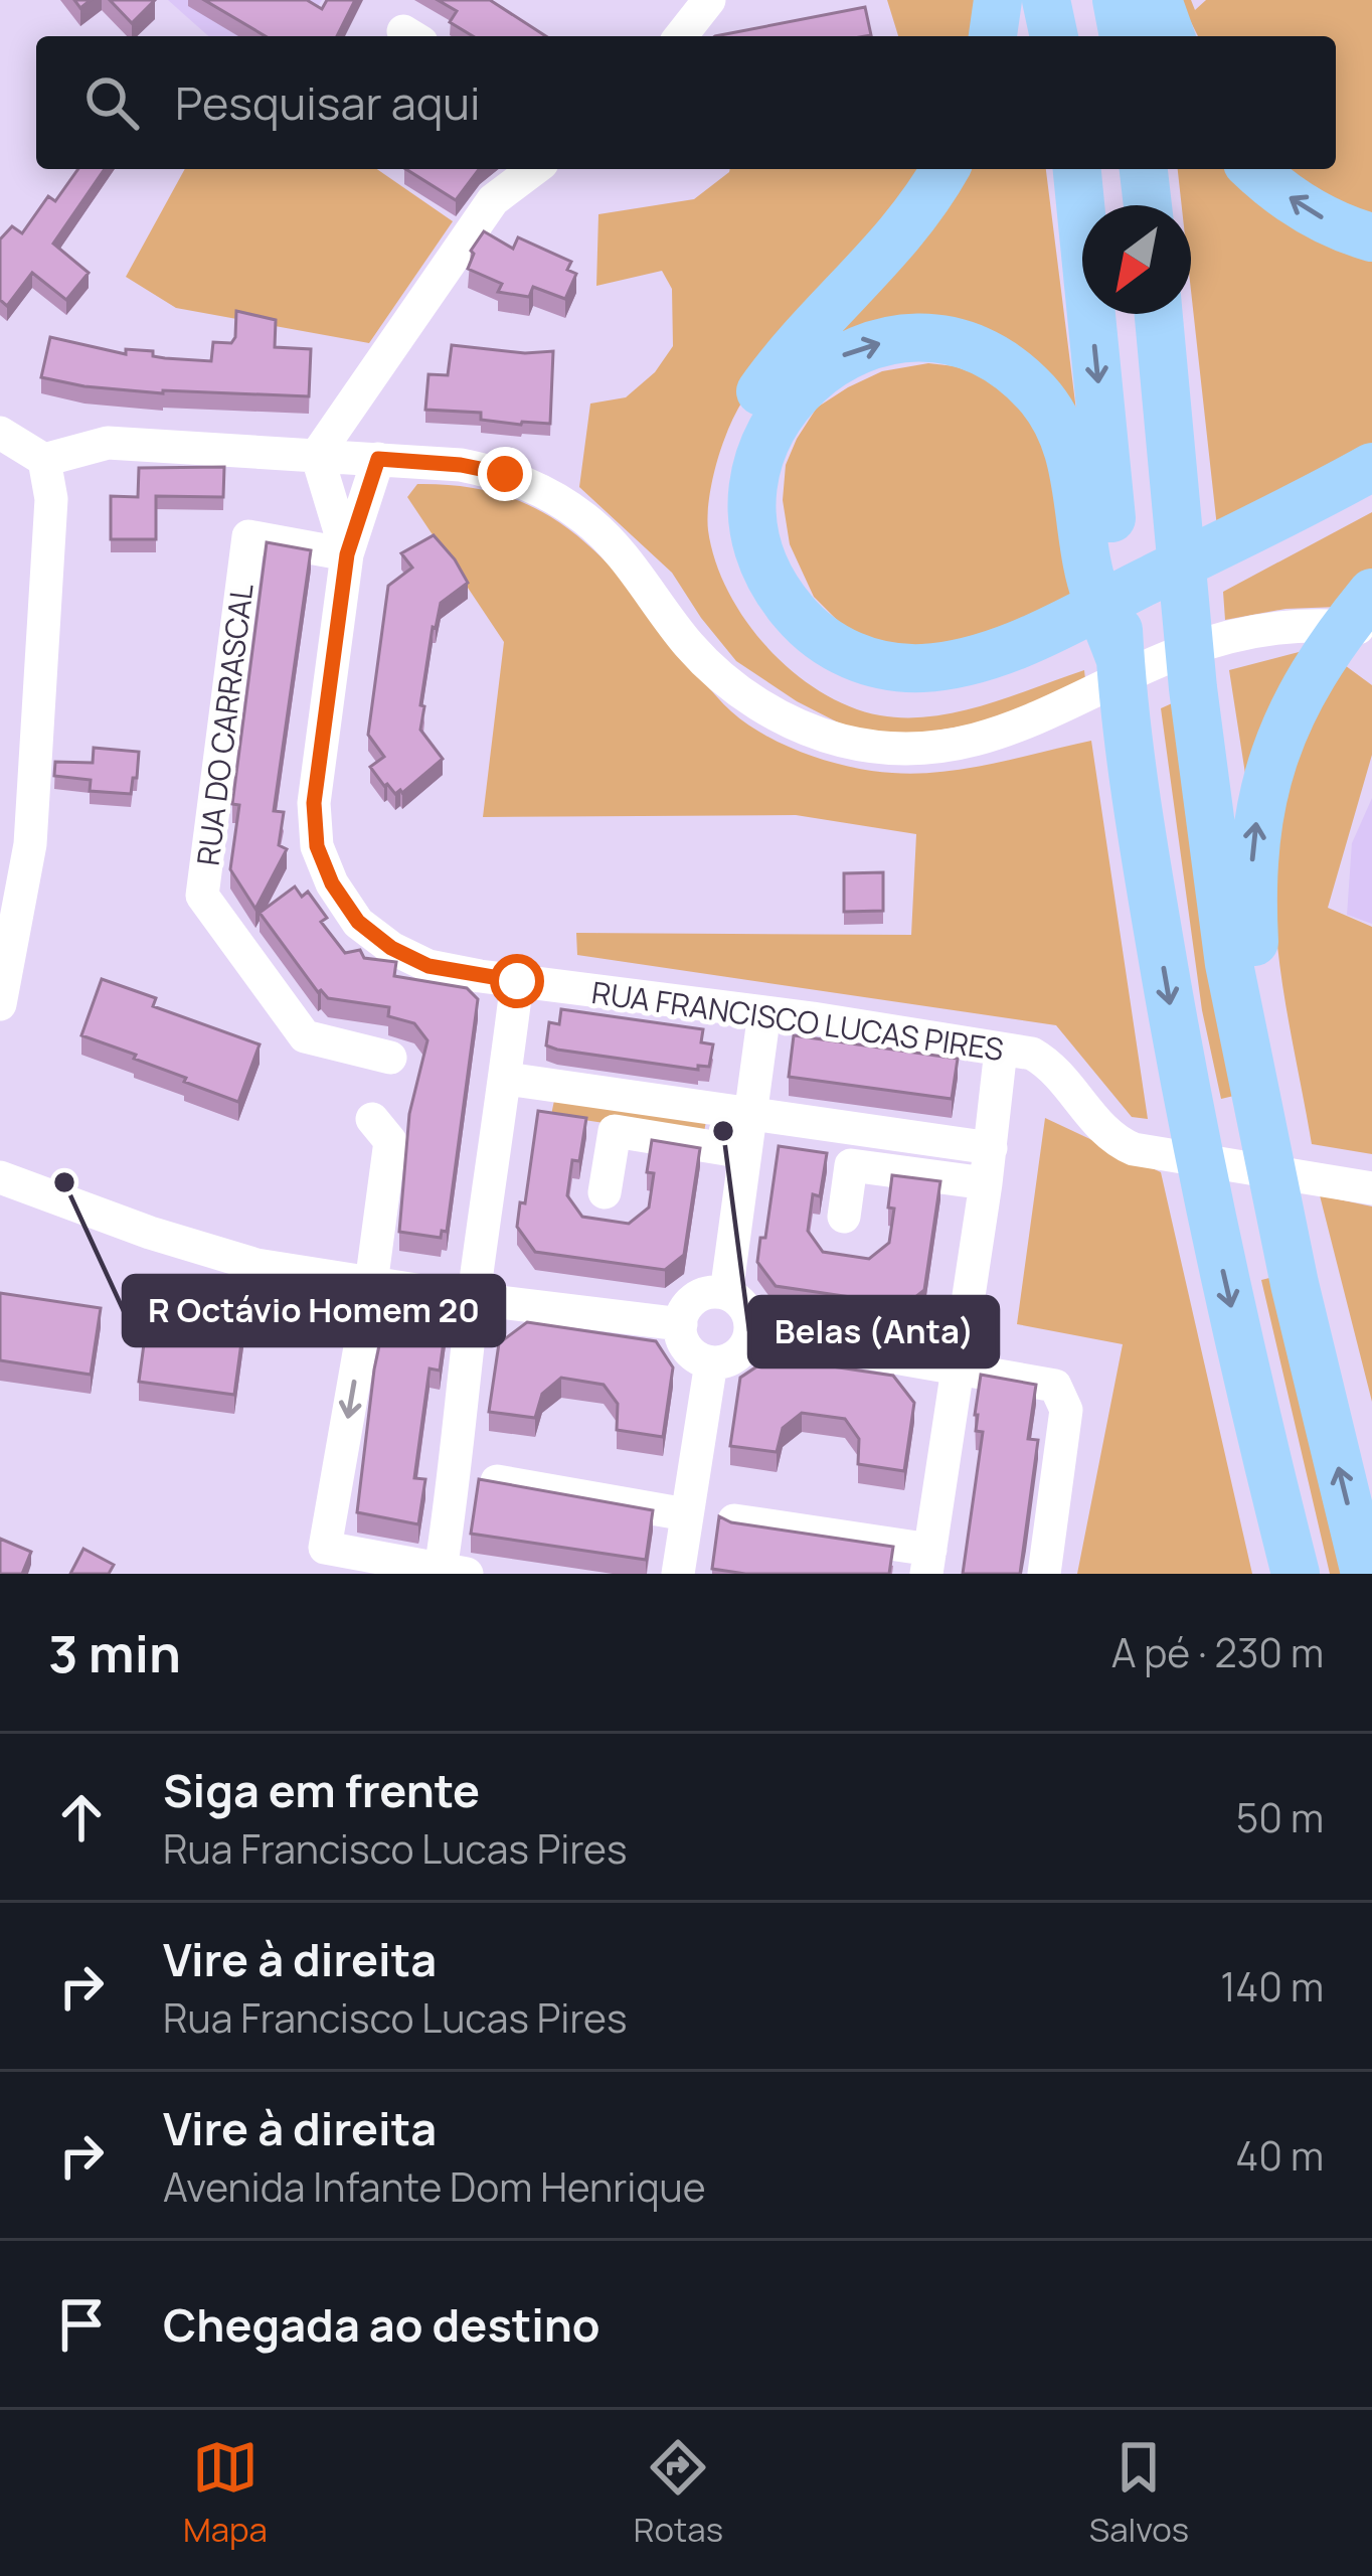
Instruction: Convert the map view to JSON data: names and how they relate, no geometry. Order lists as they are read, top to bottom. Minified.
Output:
{"streets":{"street":["RUA DO CARRASCAL","RUA FRANCISCO LUCAS PIRES"]},"crossings":[["RUA DO CARRASCAL","RUA FRANCISCO LUCAS PIRES"]],"places":["Belas (Anta)","R Octávio Homem 20"],"north":"bottom left","page":{"search":"Pesquisar aqui","heading":["3 min","A pé · 230 m"],"list":[["Siga em frente","Rua Francisco Lucas Pires","50 m"],["Vire à direita","Rua Francisco Lucas Pires","140 m"],["Vire à direita","Avenida Infante Dom Henrique","40 m"],"Chegada ao destino"],"nav":["Mapa","Rotas","Salvos"]}}
